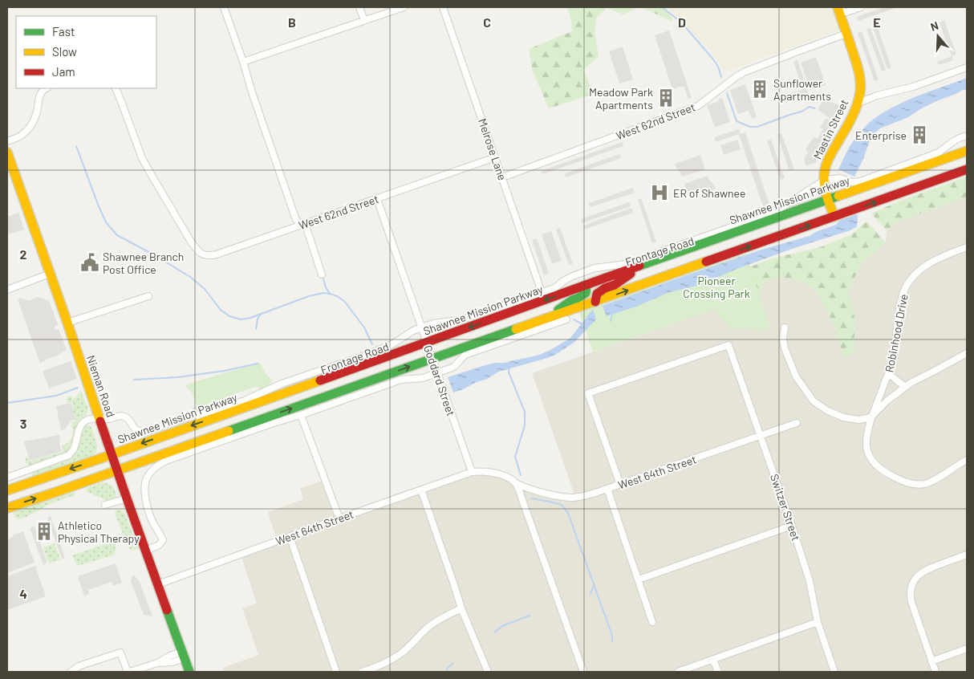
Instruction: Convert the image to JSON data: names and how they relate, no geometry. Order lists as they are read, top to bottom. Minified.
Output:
{"streets":{"main road":["Mastin Street","Shawnee Mission Parkway","Nieman Road"],"street":["West 62nd Street","Melrose Lane","Frontage Road","Robinhood Drive","Goddard Street","West 64th Street","Switzer Street"]},"crossings":[["West 62nd Street","Mastin Street"],["West 62nd Street","Melrose Lane"],["West 62nd Street","Goddard Street"],["Mastin Street","Shawnee Mission Parkway"],["Mastin Street","Frontage Road"],["Melrose Lane","Frontage Road"],["Shawnee Mission Parkway","Goddard Street"],["Shawnee Mission Parkway","Nieman Road"],["Frontage Road","Goddard Street"],["Frontage Road","Nieman Road"],["Goddard Street","West 64th Street"],["Nieman Road","West 64th Street"],["West 64th Street","Switzer Street"]],"parks":["Pioneer Crossing Park"],"places":{"building":["Sunflower Apartments","Meadow Park Apartments","Enterprise","Athletico Physical Therapy"],"hospital":["ER of Shawnee"],"public building":["Shawnee Branch Post Office"]},"legend":["Fast","Slow","Jam"],"north":"top","grid":{"columns":["B","C","D","E"],"rows":["2","3","4"]}}
